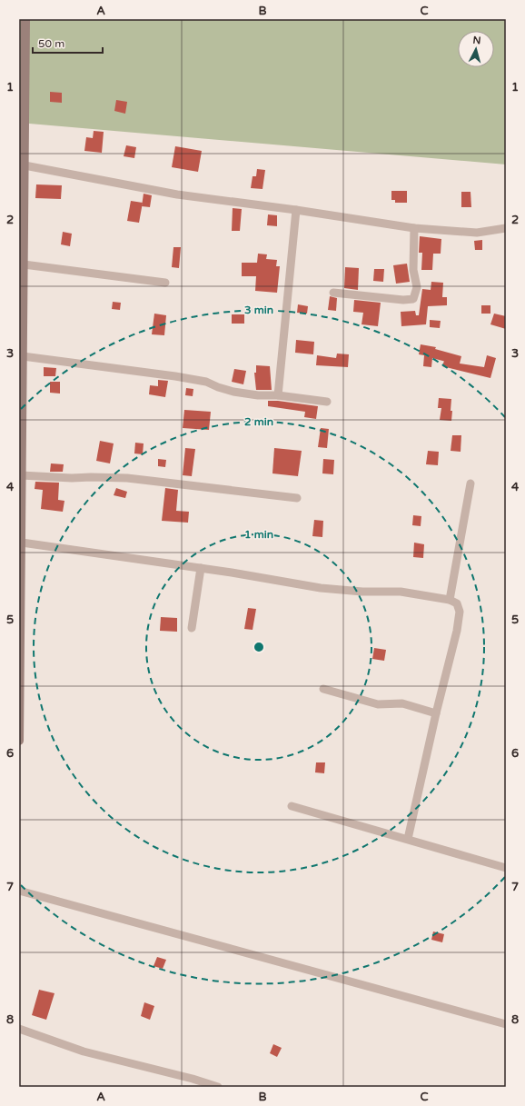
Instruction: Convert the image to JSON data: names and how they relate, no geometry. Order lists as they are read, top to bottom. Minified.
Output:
{"scale_bar":"50 m","north":"top","grid":{"columns":["A","B","C"],"rows":["1","2","3","4","5","6","7","8"]},"rings":["3 min","2 min","1 min"]}
